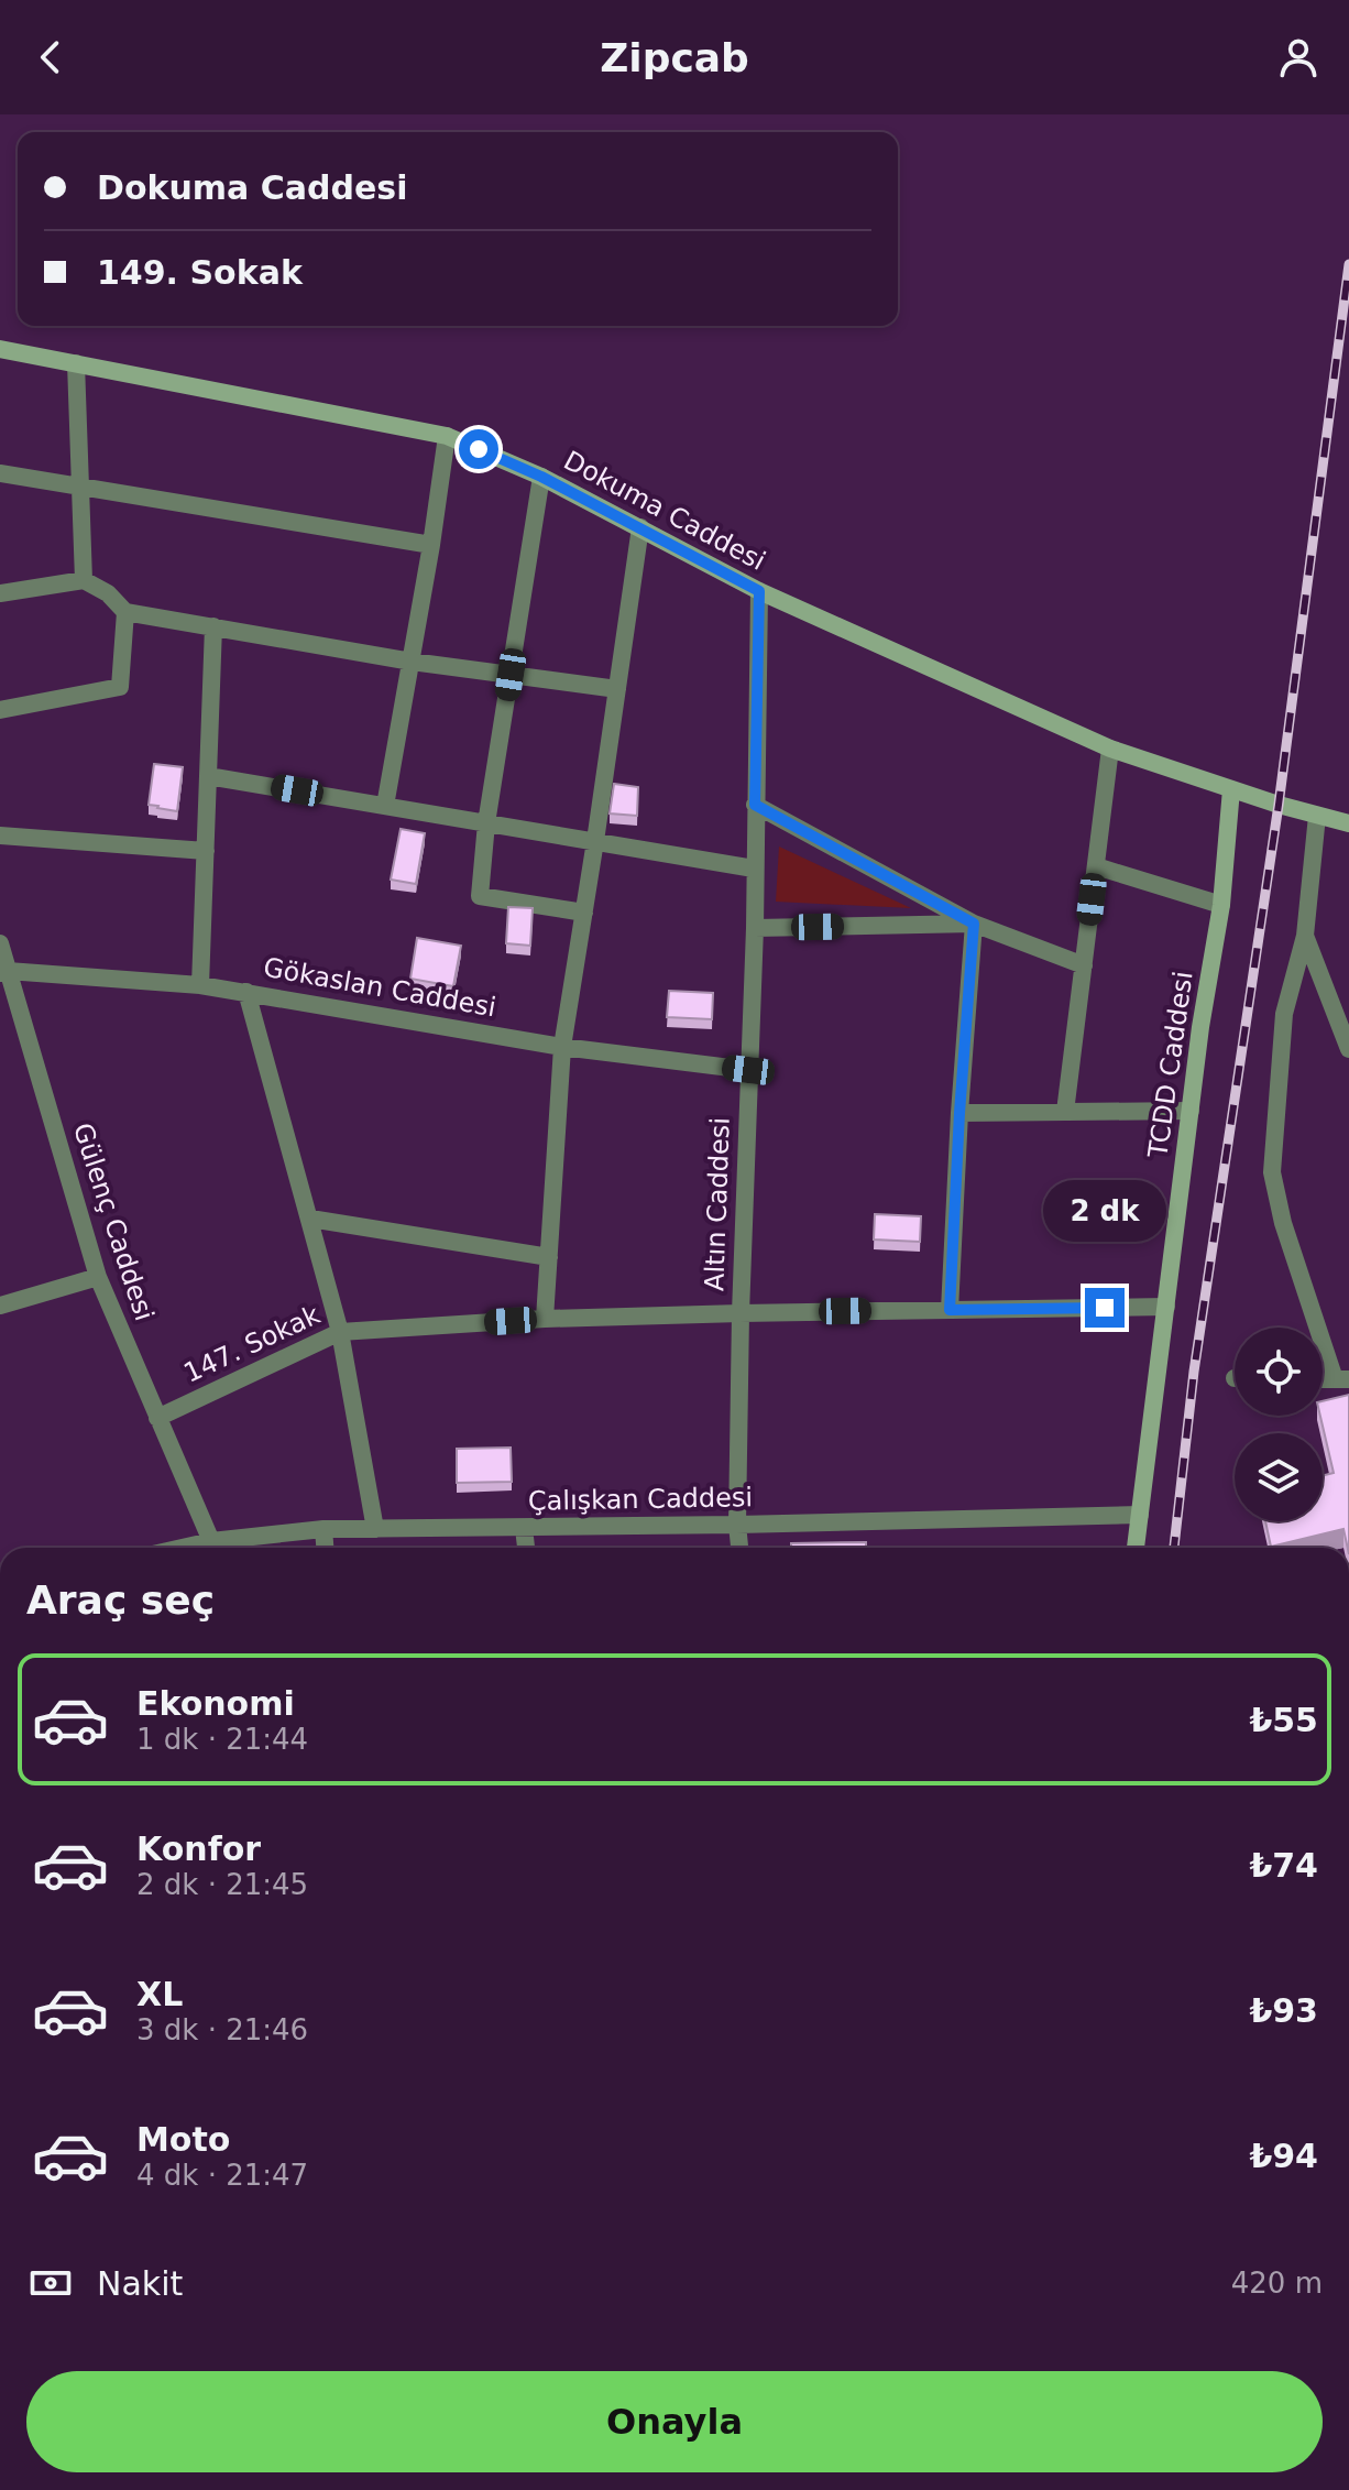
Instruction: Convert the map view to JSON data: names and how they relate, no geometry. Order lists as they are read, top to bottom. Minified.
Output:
{"streets":{"main road":["Dokuma Caddesi","TCDD Caddesi"],"street":["Gökaslan Caddesi","Altın Caddesi","Gülenç Caddesi","147. Sokak","Çalışkan Caddesi"]},"crossings":[["Dokuma Caddesi","TCDD Caddesi"],["Dokuma Caddesi","Altın Caddesi"],["Gökaslan Caddesi","Altın Caddesi"],["Gökaslan Caddesi","Gülenç Caddesi"],["TCDD Caddesi","147. Sokak"],["TCDD Caddesi","Çalışkan Caddesi"],["Altın Caddesi","147. Sokak"],["Altın Caddesi","Çalışkan Caddesi"],["Gülenç Caddesi","147. Sokak"]],"page":{"header":"Zipcab","banner":["Dokuma Caddesi","149. Sokak"],"bubble":"2 dk","heading":"Araç seç","list":[{"name":"Ekonomi","note":"1 dk · 21:44","value":"₺55"},{"name":"Konfor","note":"2 dk · 21:45","value":"₺74"},{"name":"XL","note":"3 dk · 21:46","value":"₺93"},{"name":"Moto","note":"4 dk · 21:47","value":"₺94"}],"pay":["Nakit","420 m"],"buttons":"Onayla"}}
